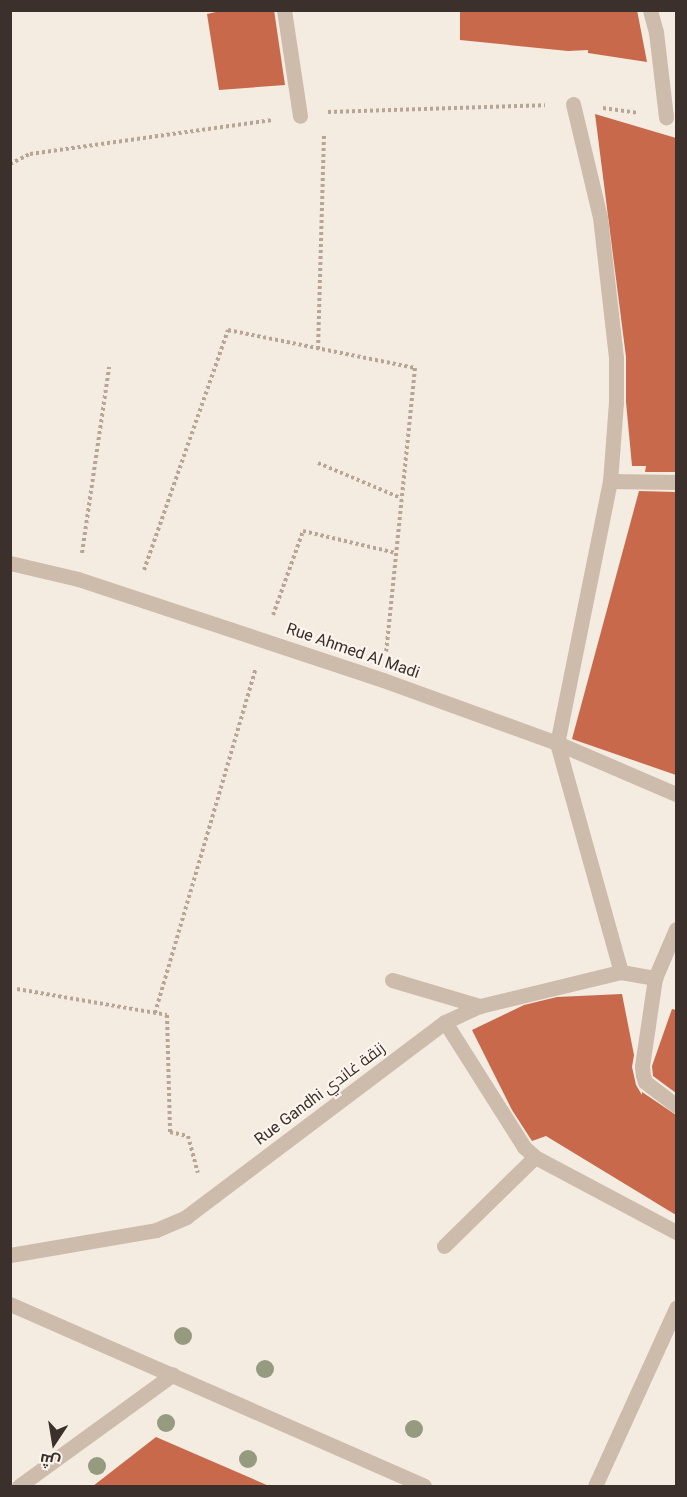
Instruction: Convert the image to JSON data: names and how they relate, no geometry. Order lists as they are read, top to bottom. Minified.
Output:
{"streets":{"street":["Rue Ahmed Al Madi","Rue Gandhi زنقة غاندي"]},"north":"bottom"}
